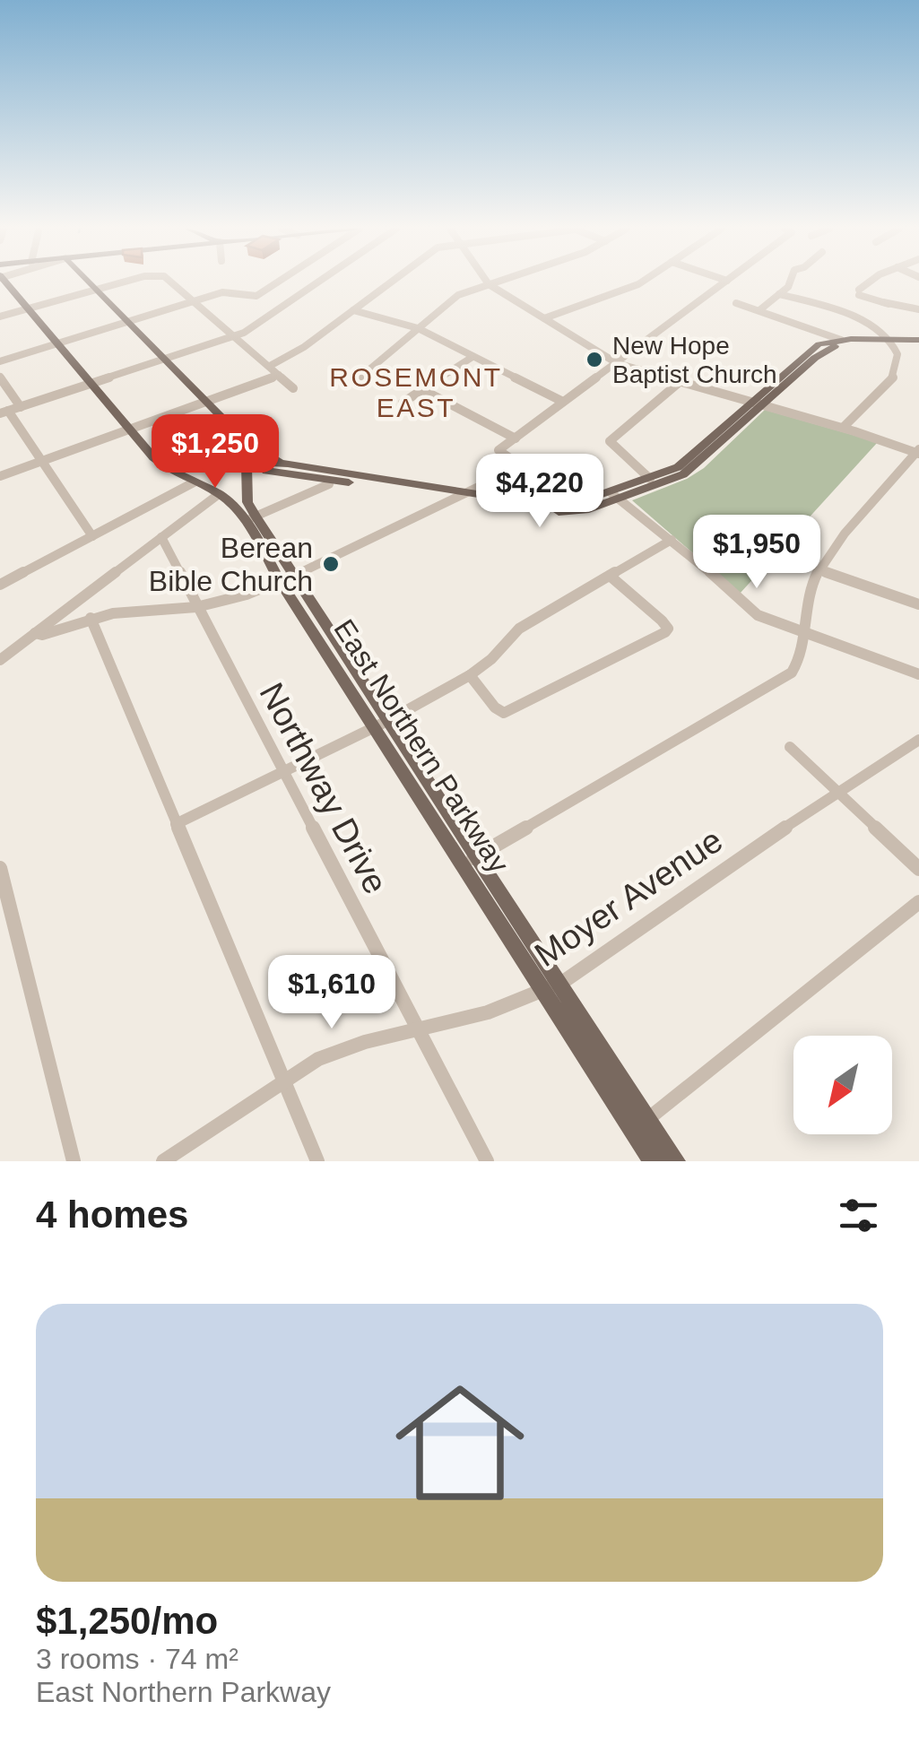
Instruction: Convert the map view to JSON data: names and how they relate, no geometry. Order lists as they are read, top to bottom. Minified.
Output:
{"streets":{"main road":["East Northern Parkway"],"street":["Northway Drive","Moyer Avenue"]},"crossings":[["East Northern Parkway","Moyer Avenue"],["Northway Drive","Moyer Avenue"]],"districts":["ROSEMONT EAST"],"places":["New Hope Baptist Church","Berean Bible Church"],"north":"bottom left","page":{"price":["$1,250","$4,220","$1,950","$1,610"],"heading":"4 homes","list":[{"name":"$1,250/mo","note":"3 rooms · 74 m² · East Northern Parkway"}]}}
